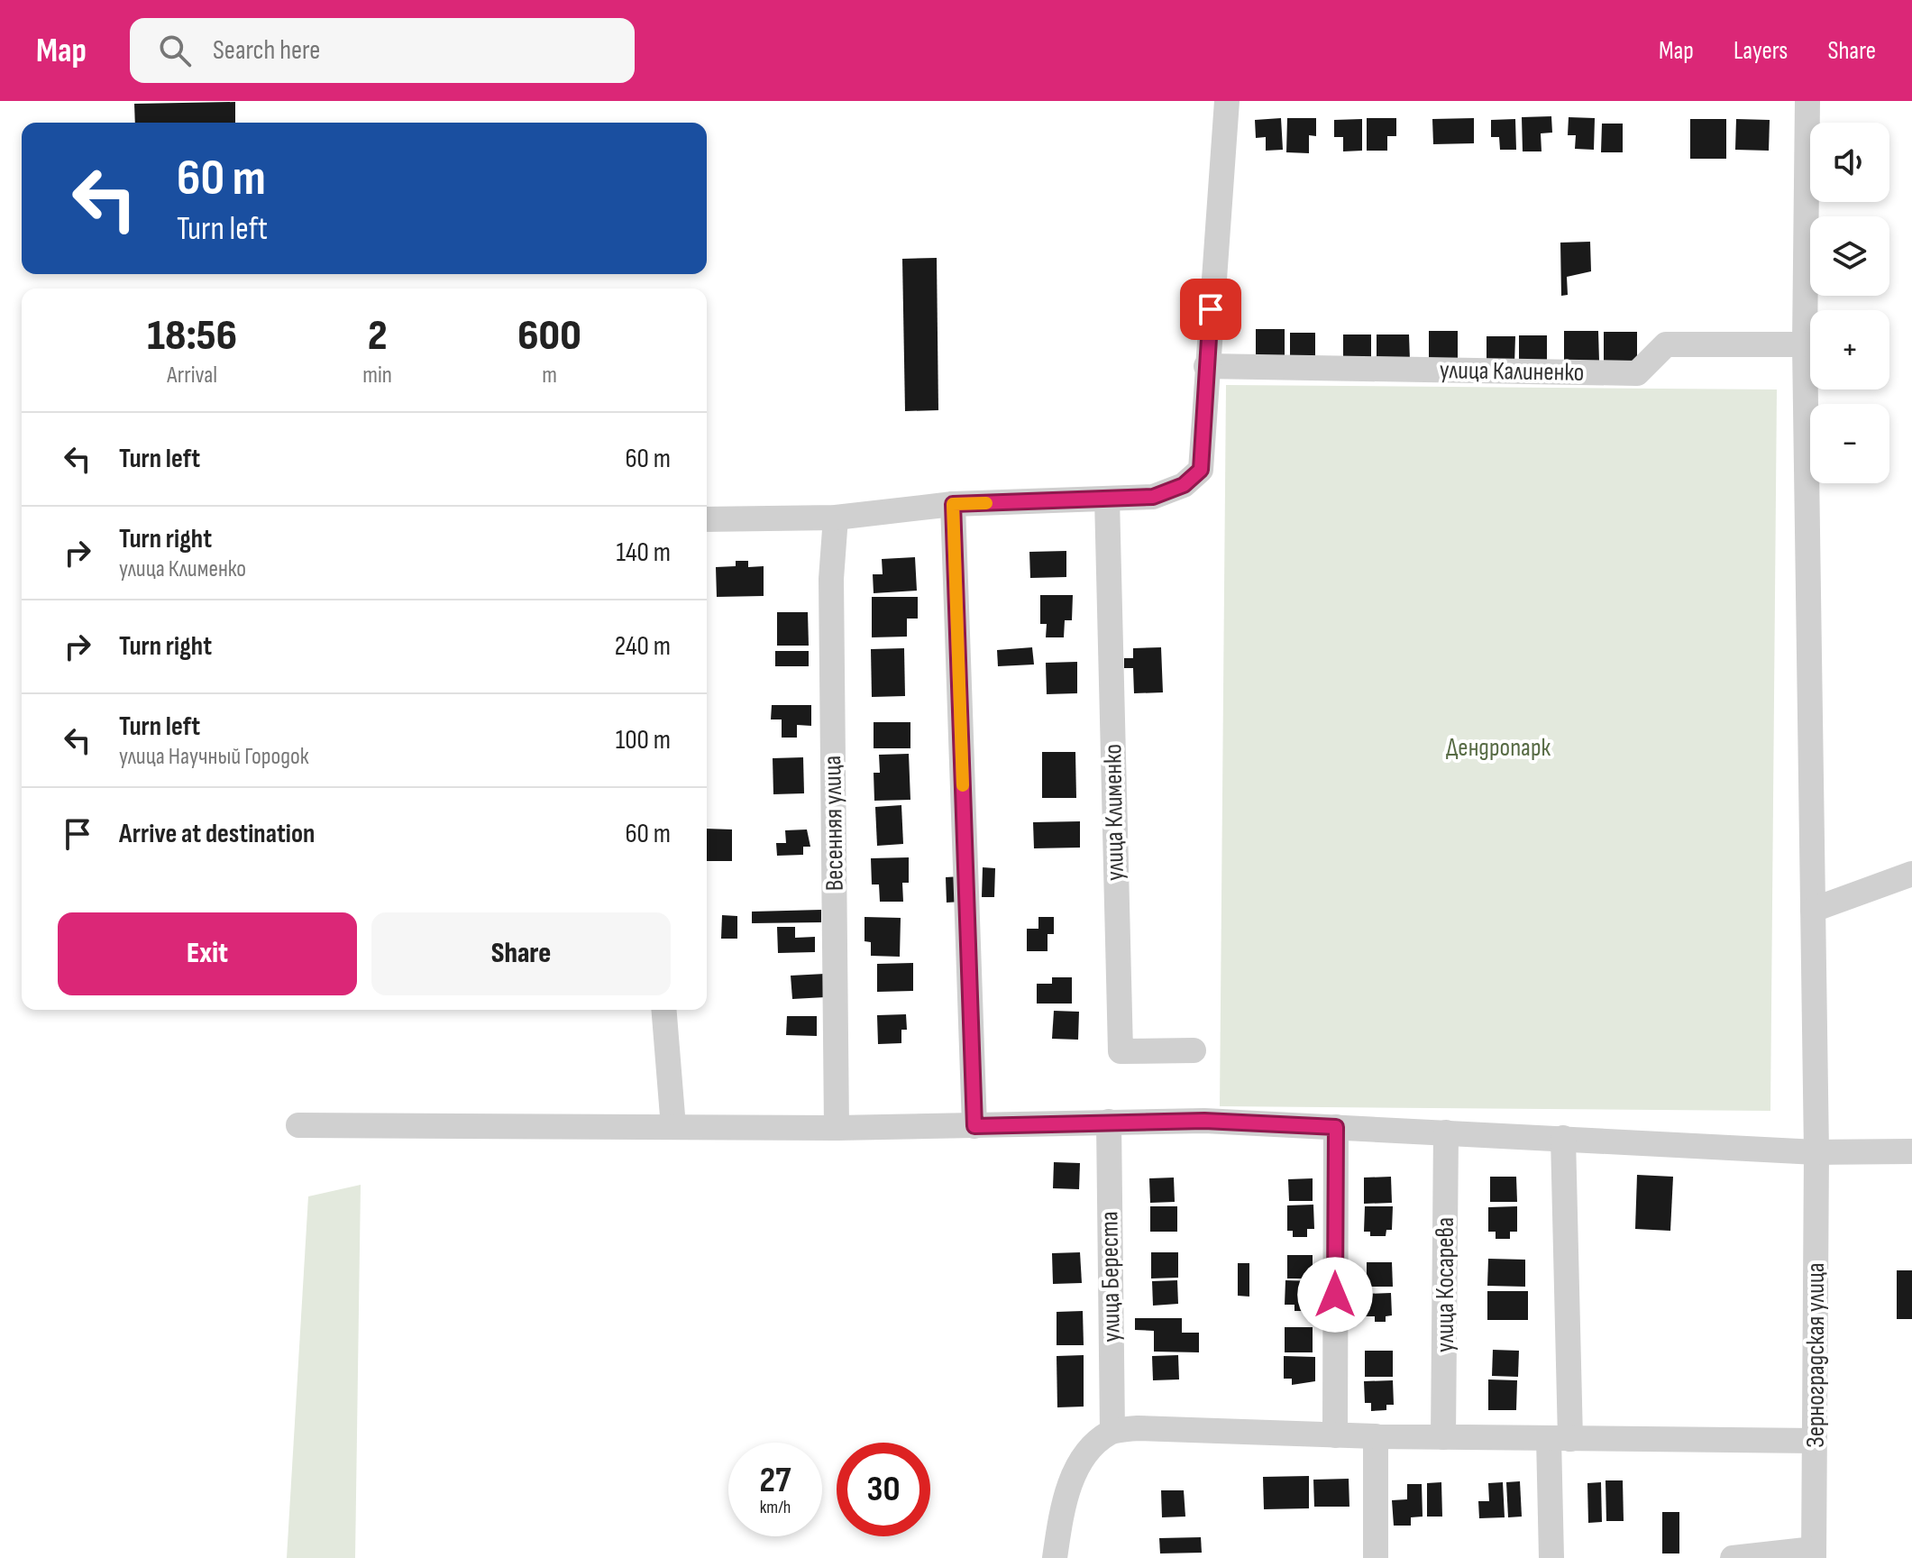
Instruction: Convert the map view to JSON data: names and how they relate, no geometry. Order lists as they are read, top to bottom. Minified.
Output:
{"streets":{"street":["улица Калиненко","улица Клименко","Весенняя улица","улица Береста","улица Косарева","Зерноградская улица"]},"crossings":[["улица Калиненко","Зерноградская улица"]],"parks":["Дендропарк"],"page":{"header":"Map","search":"Search here","nav":["Map","Layers","Share"],"map_buttons":["+","−"],"turn":["60 m","Turn left"],"eta":["18:56","Arrival","2","min","600","m"],"list":[{"name":"Turn left","value":"60 m"},{"name":"Turn right","note":"улица Клименко","value":"140 m"},{"name":"Turn right","value":"240 m"},{"name":"Turn left","note":"улица Научный Городок","value":"100 m"},{"name":"Arrive at destination","value":"60 m"}],"buttons":["Exit","Share"],"speed":"27 km/h","limit":"30"}}
